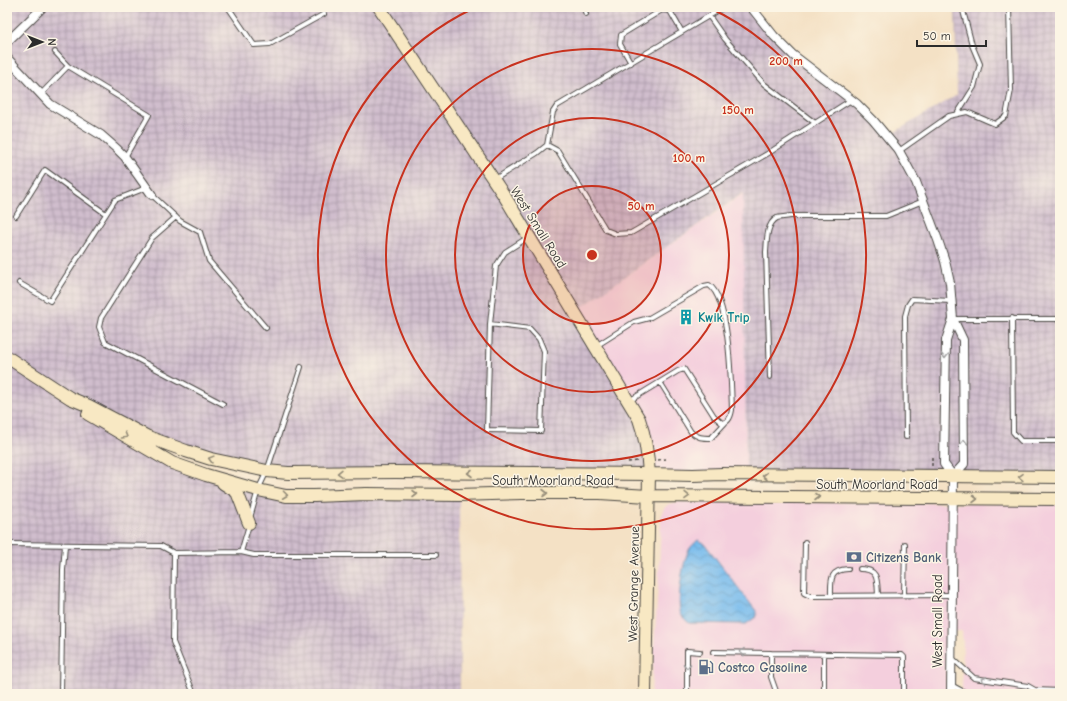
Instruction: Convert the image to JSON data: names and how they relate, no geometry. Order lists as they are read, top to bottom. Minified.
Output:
{"streets":{"main road":["West Small Road","South Moorland Road","West Grange Avenue"]},"crossings":[["West Small Road","South Moorland Road"],["West Small Road","West Grange Avenue"],["South Moorland Road","West Grange Avenue"]],"places":{"building":["Kwik Trip"],"bank":["Citizens Bank"],"fuel station":["Costco Gasoline"]},"scale_bar":"50 m","north":"right","rings":["200 m","150 m","100 m","50 m"]}
